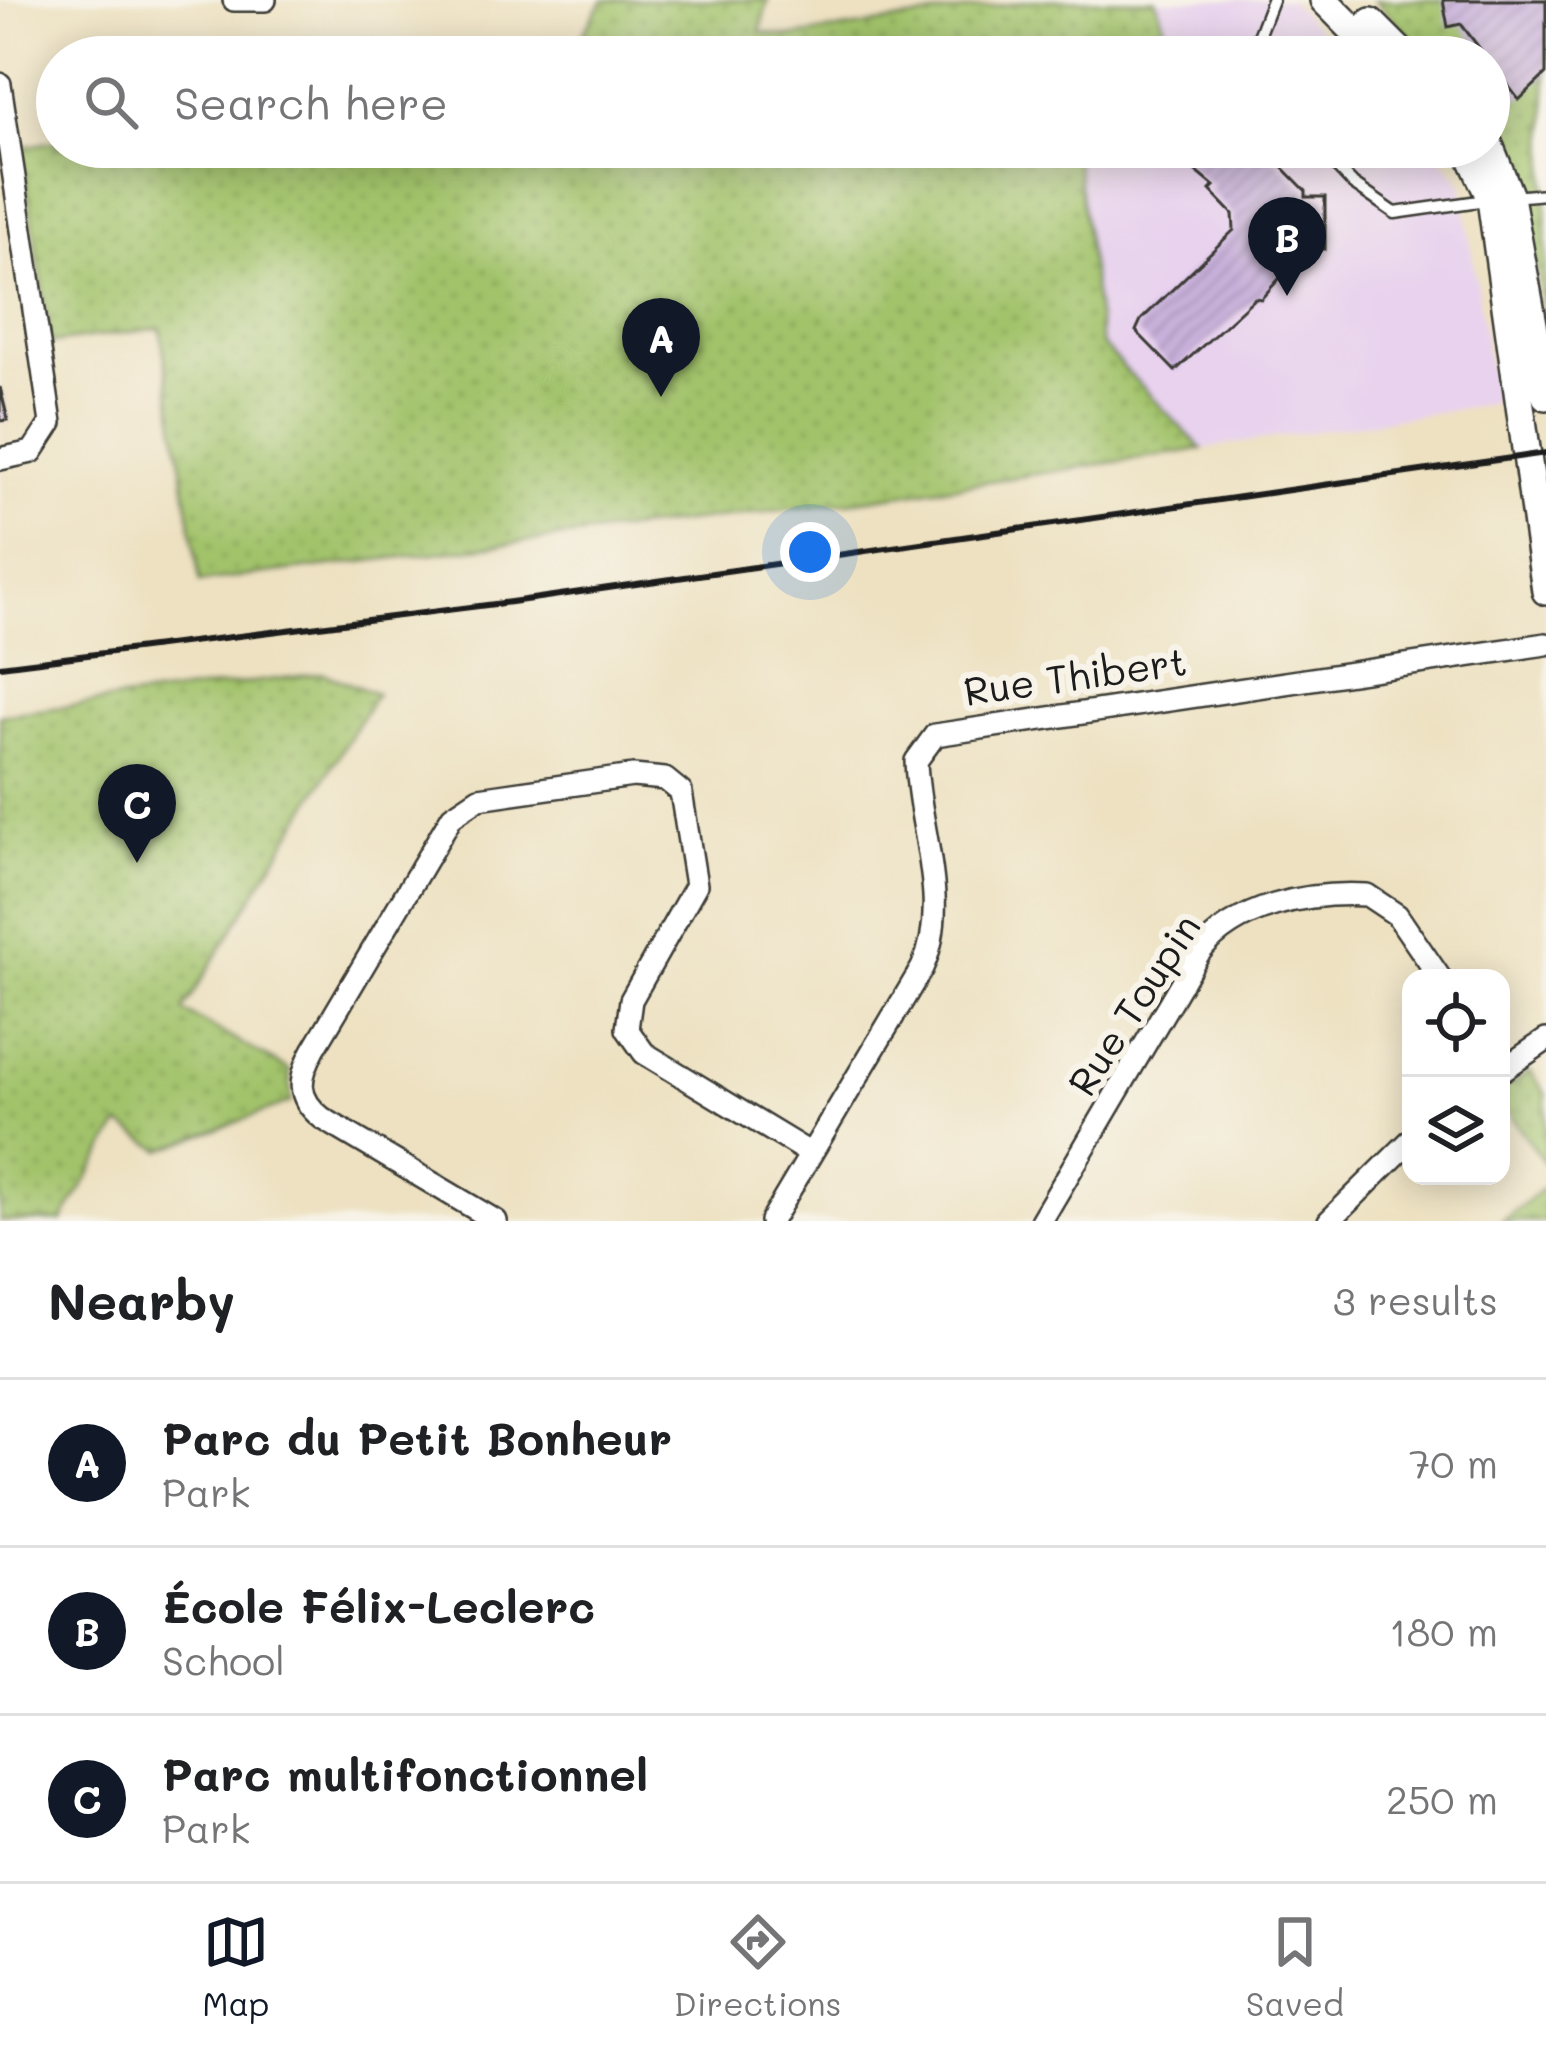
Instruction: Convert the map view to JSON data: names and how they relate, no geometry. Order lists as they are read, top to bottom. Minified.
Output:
{"streets":{"street":["Rue Thibert","Rue Toupin"]},"page":{"search":"Search here","pins":["B","A","C"],"heading":["Nearby","3 results"],"list":[{"mark":"A","name":"Parc du Petit Bonheur","note":"Park","value":"70 m"},{"mark":"B","name":"École Félix-Leclerc","note":"School","value":"180 m"},{"mark":"C","name":"Parc multifonctionnel","note":"Park","value":"250 m"}],"nav":["Map","Directions","Saved"]}}
